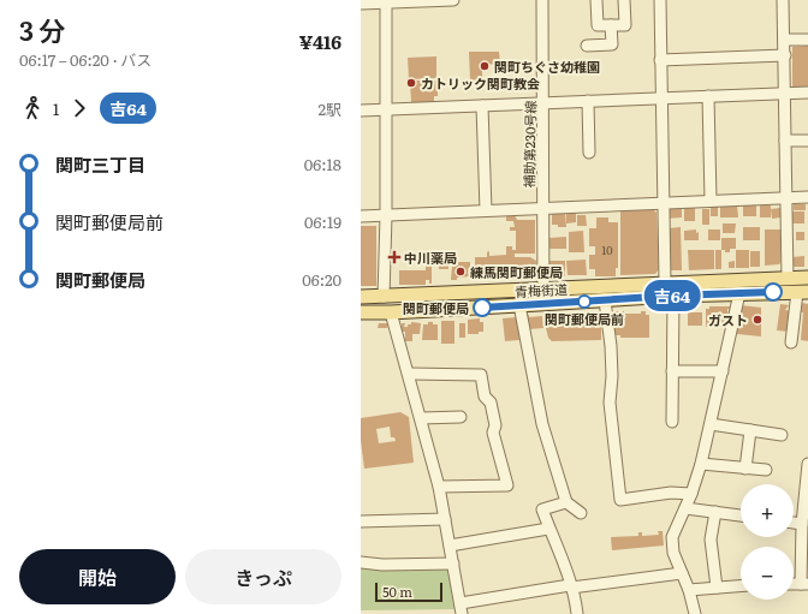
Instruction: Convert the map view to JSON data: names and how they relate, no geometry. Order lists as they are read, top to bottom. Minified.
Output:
{"streets":{"main road":["青梅街道"],"street":["補助第230号線"]},"crossings":[["補助第230号線","青梅街道"]],"places":{"other":["関町ちぐさ幼稚園","カトリック関町教会","練馬関町郵便局","関町郵便局前","関町郵便局","ガスト"],"health":["中川薬局"]},"lines":["bus line 吉64"],"house_numbers":["10"],"scale_bar":"50 m","page":{"heading":["3 分","06:17 – 06:20 · バス","¥416"],"on_map":"吉64","legs":["1","吉64","2駅"],"list":[{"name":"関町三丁目","value":"06:18"},{"name":"関町郵便局前","value":"06:19"},{"name":"関町郵便局","value":"06:20"}],"map_buttons":["+","−"],"buttons":["開始","きっぷ"],"scale":"50 m"}}
